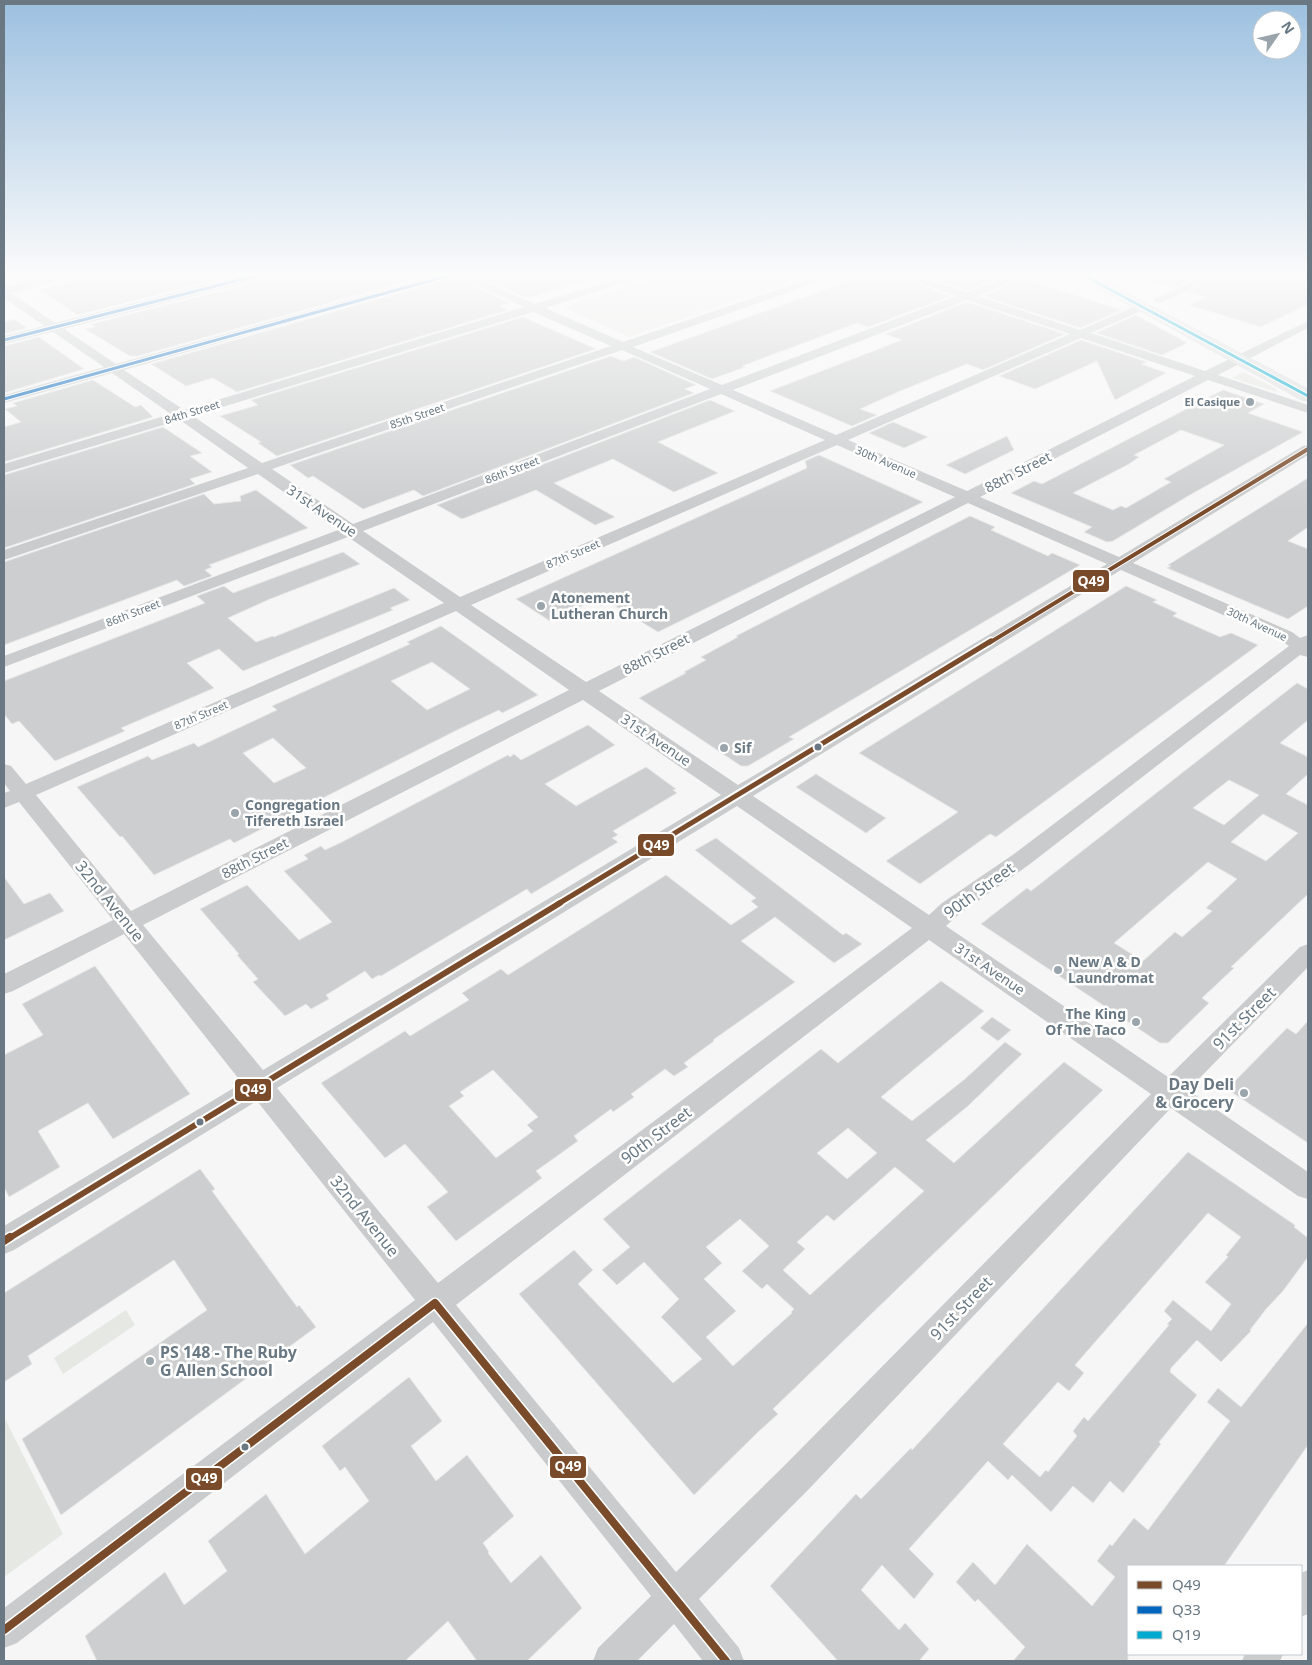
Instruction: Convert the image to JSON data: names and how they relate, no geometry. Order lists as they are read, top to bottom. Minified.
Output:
{"streets":{"street":["84th Street","85th Street","30th Avenue","86th Street","88th Street","31st Avenue","87th Street","90th Street","32nd Avenue","91st Street"]},"crossings":[["84th Street","31st Avenue"],["85th Street","31st Avenue"],["30th Avenue","86th Street"],["30th Avenue","88th Street"],["30th Avenue","87th Street"],["30th Avenue","90th Street"],["86th Street","31st Avenue"],["88th Street","31st Avenue"],["88th Street","32nd Avenue"],["31st Avenue","87th Street"],["31st Avenue","90th Street"],["31st Avenue","91st Street"],["87th Street","32nd Avenue"],["90th Street","32nd Avenue"],["32nd Avenue","91st Street"]],"places":["El Casique","Atonement Lutheran Church","Sif","Congregation Tifereth Israel","New A & D Laundromat","The King Of The Taco","Day Deli & Grocery","PS 148 - The Ruby G Allen School"],"lines":["transit line Q33","transit line Q19","transit line Q49"],"legend":["Q49","Q33","Q19"],"north":"top right"}
